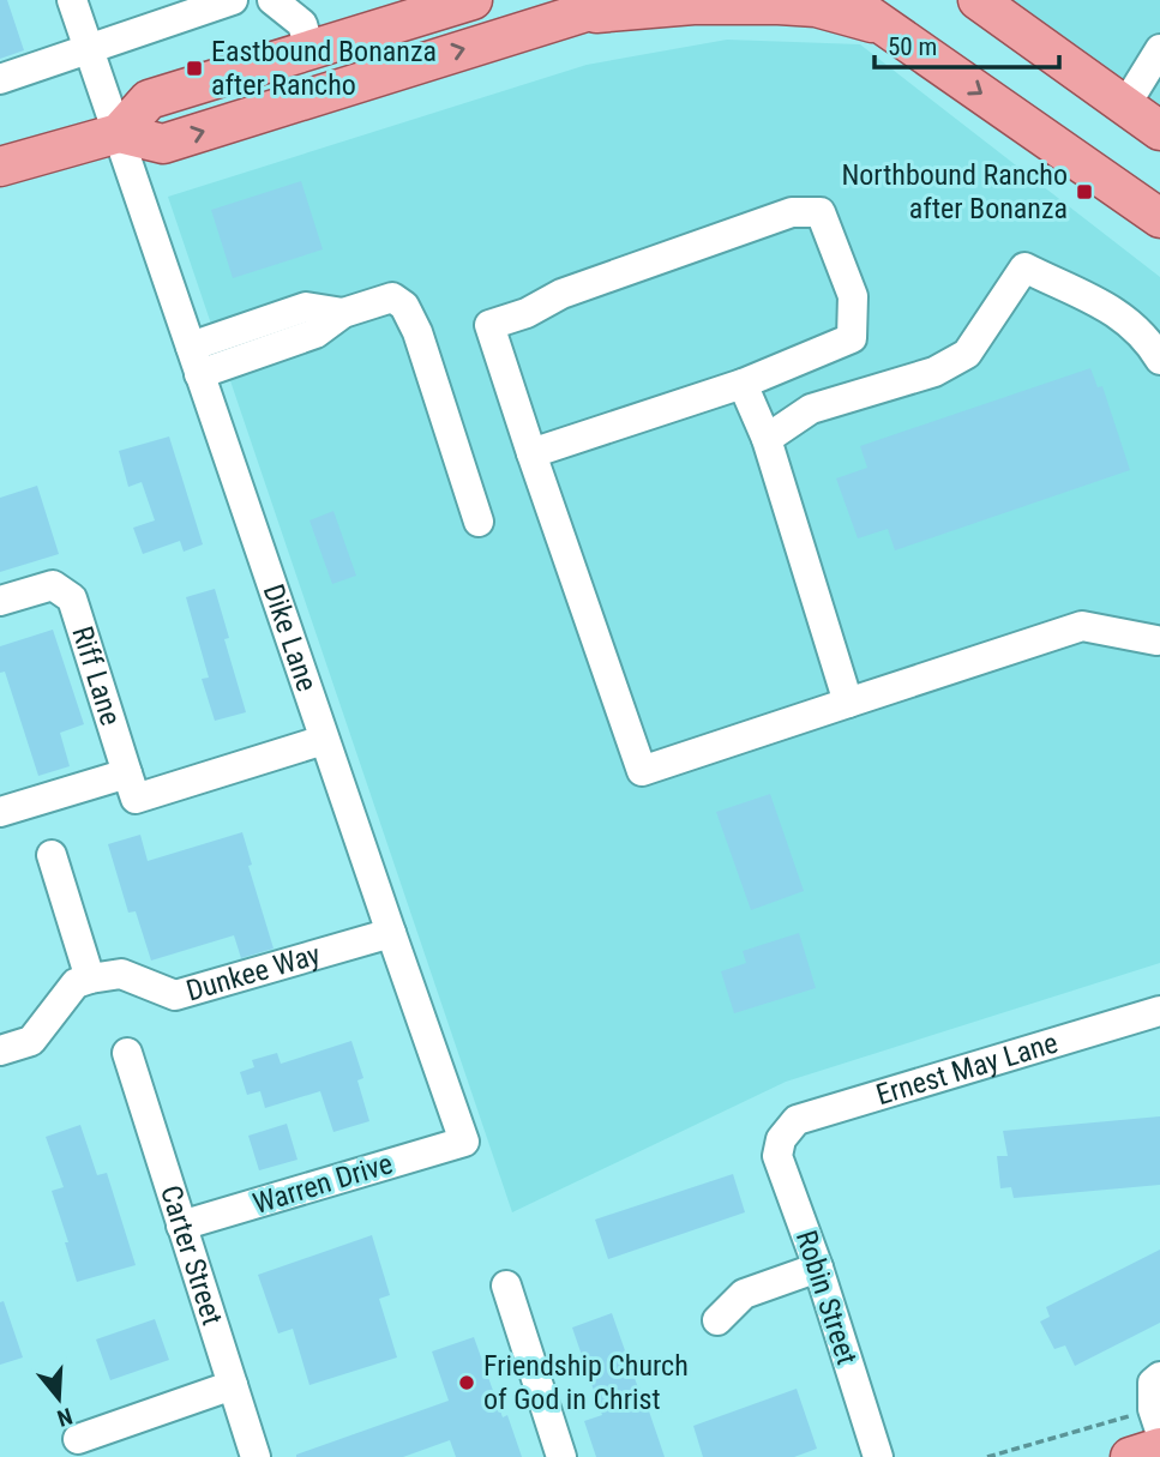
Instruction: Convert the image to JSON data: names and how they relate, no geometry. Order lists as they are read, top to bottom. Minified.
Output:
{"streets":{"street":["Dike Lane","Riff Lane","Dunkee Way","Ernest May Lane","Warren Drive","Carter Street","Robin Street"]},"crossings":[["Dike Lane","Dunkee Way"],["Dike Lane","Warren Drive"],["Ernest May Lane","Robin Street"],["Warren Drive","Carter Street"]],"places":{"transit":["Eastbound Bonanza after Rancho","Northbound Rancho after Bonanza"],"other":["Friendship Church of God in Christ"]},"scale_bar":"50 m","north":"bottom"}
